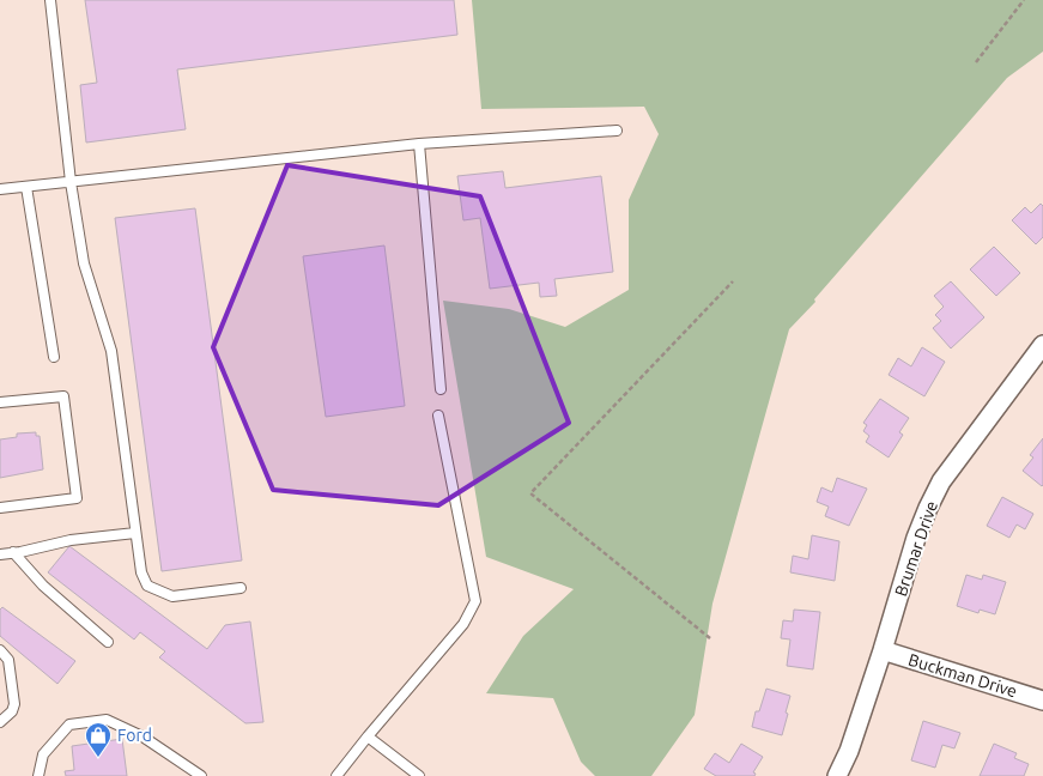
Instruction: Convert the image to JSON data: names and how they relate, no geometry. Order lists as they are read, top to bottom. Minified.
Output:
{"streets":{"street":["Brumar Drive","Buckman Drive"]},"crossings":[["Brumar Drive","Buckman Drive"]],"places":{"shop":["Ford"]}}
